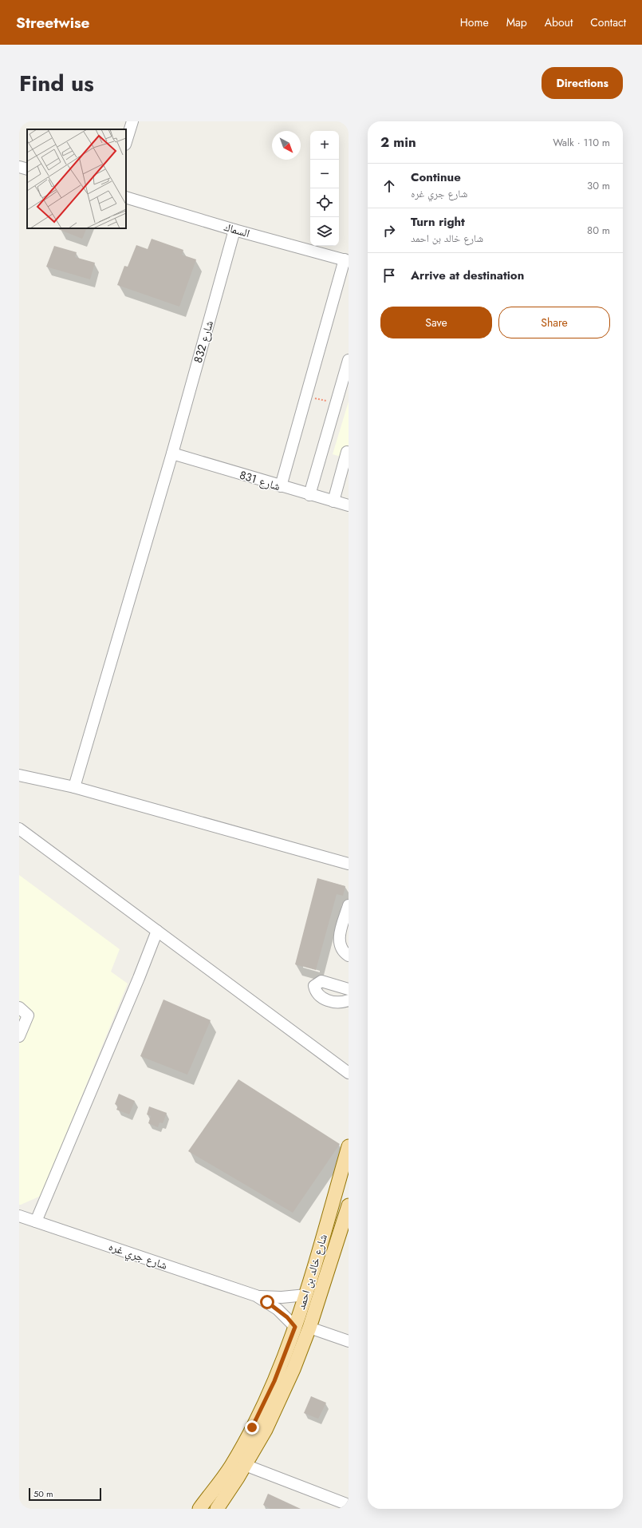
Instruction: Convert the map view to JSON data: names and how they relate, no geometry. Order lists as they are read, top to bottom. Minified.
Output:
{"streets":{"main road":["شارع خالد بن احمد"],"street":["السماك","شارع 832","شارع 831","شارع جري غره"]},"crossings":[["السماك","شارع 832"],["شارع 832","شارع 831"],["شارع جري غره","شارع خالد بن احمد"]],"scale_bar":"50 m","north":"bottom right","page":{"header":"Streetwise","nav":["Home","Map","About","Contact"],"title":"Find us","buttons":["Directions",["Save","Share"]],"heading":["2 min","Walk · 110 m"],"map_buttons":["+","−"],"list":[["Continue","شارع جري غره","30 m"],["Turn right","شارع خالد بن احمد","80 m"],"Arrive at destination"],"scale":"50 m"}}
